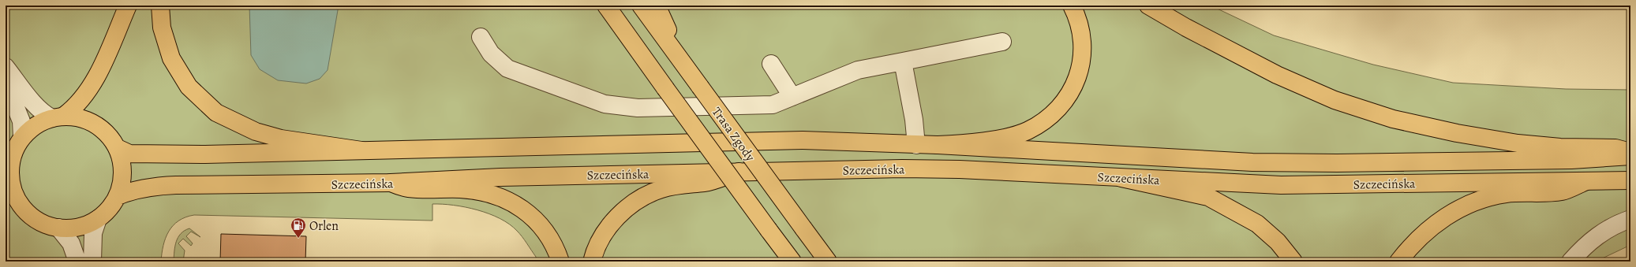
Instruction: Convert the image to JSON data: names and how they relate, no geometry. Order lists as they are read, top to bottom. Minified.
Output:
{"streets":{"main road":["Trasa Zgody","Szczecińska"]},"places":{"fuel station":["Orlen"]}}
